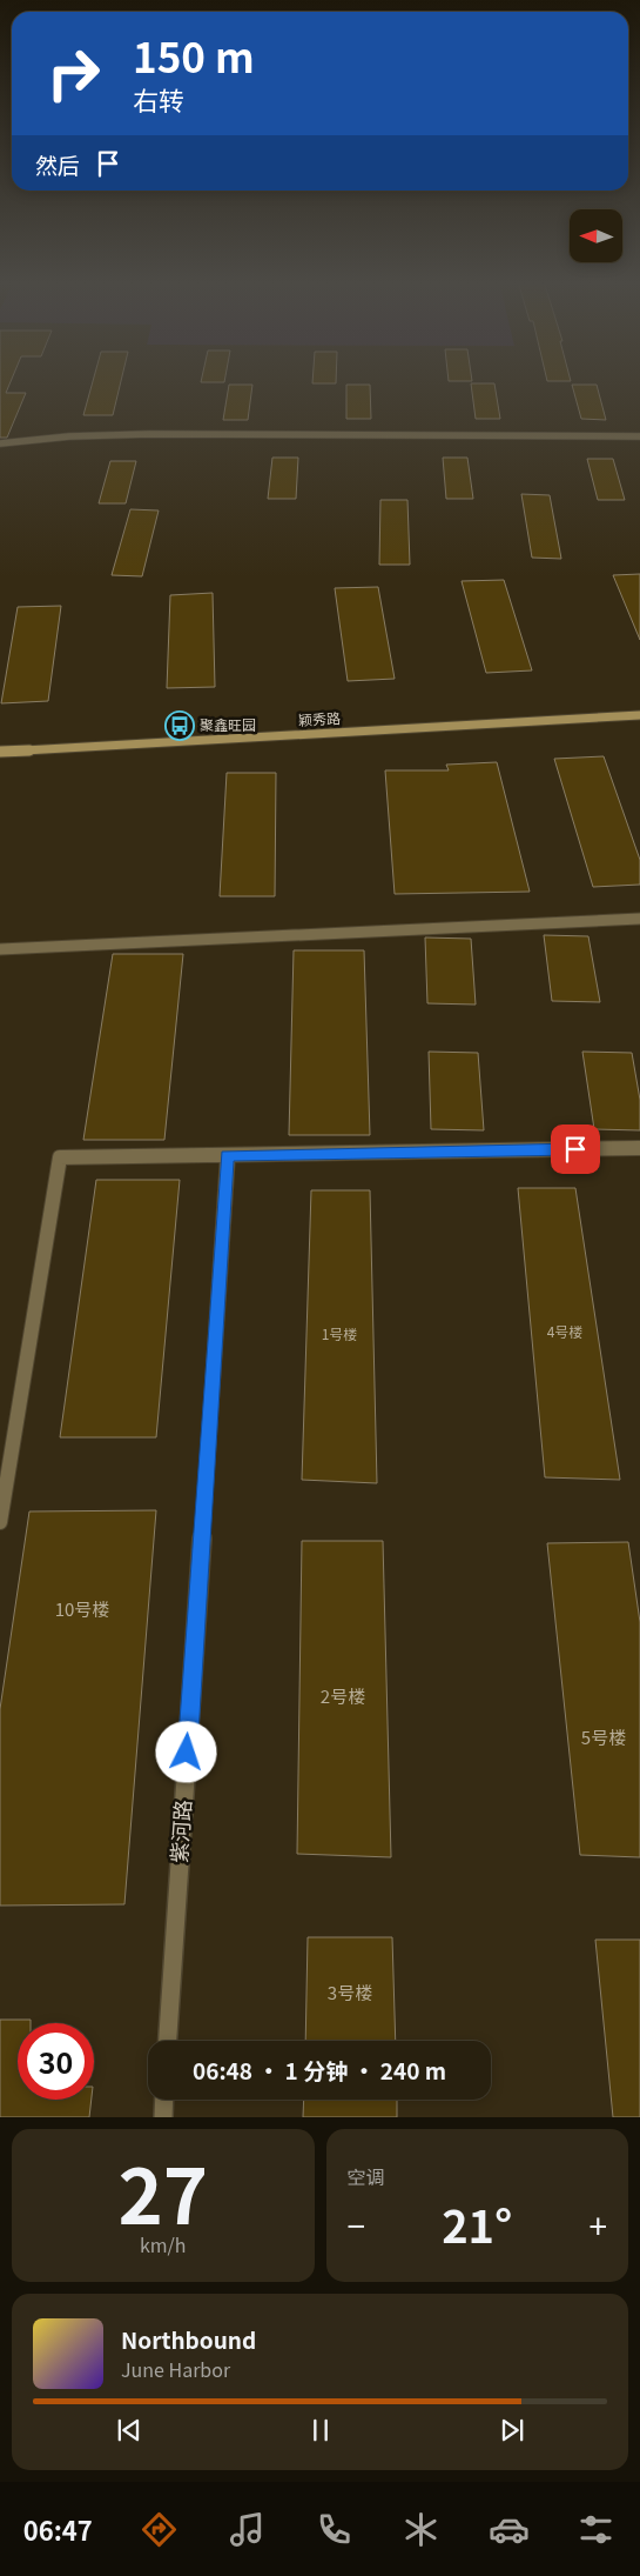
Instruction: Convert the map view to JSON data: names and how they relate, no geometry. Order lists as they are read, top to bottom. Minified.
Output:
{"streets":{"main road":["颖秀路"],"street":["紫河路"]},"places":{"bus stop":["聚鑫旺园"]},"house_numbers":["4号楼","1号楼","10号楼","2号楼","5号楼","3号楼"],"north":"left","page":{"turn":["150 m","右转"],"then":"然后","limit":"30","trip":"06:48 · 1 分钟 · 240 m","tile":[["27","km/h"],"空调"],"heat":["−","21°","+"],"song":["Northbound","June Harbor"],"tabs":"06:47"}}
